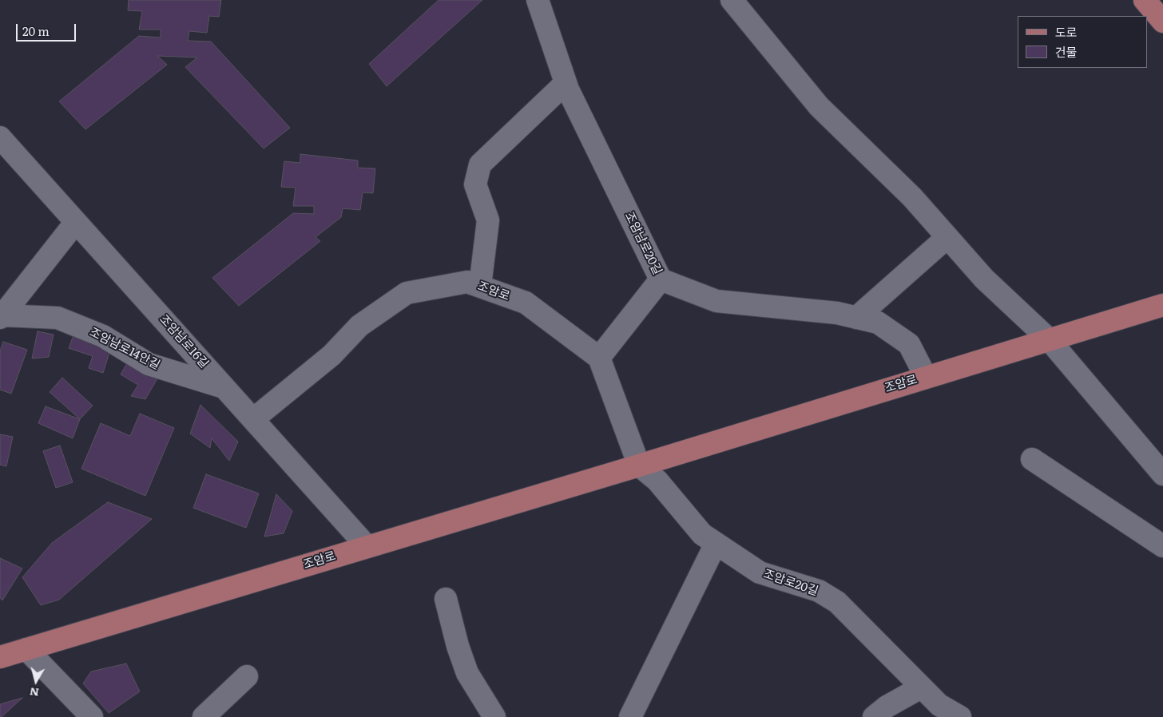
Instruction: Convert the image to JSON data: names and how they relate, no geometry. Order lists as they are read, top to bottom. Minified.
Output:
{"streets":{"main road":["조암로"],"street":["조암남로20길","조암남로16길","조암남로14안길","조암로20길"]},"crossings":[["조암남로20길","조암로"],["조암로","조암남로16길"],["조암로","조암로20길"],["조암남로16길","조암남로14안길"]],"legend":["도로","건물"],"scale_bar":"20 m","north":"bottom"}
